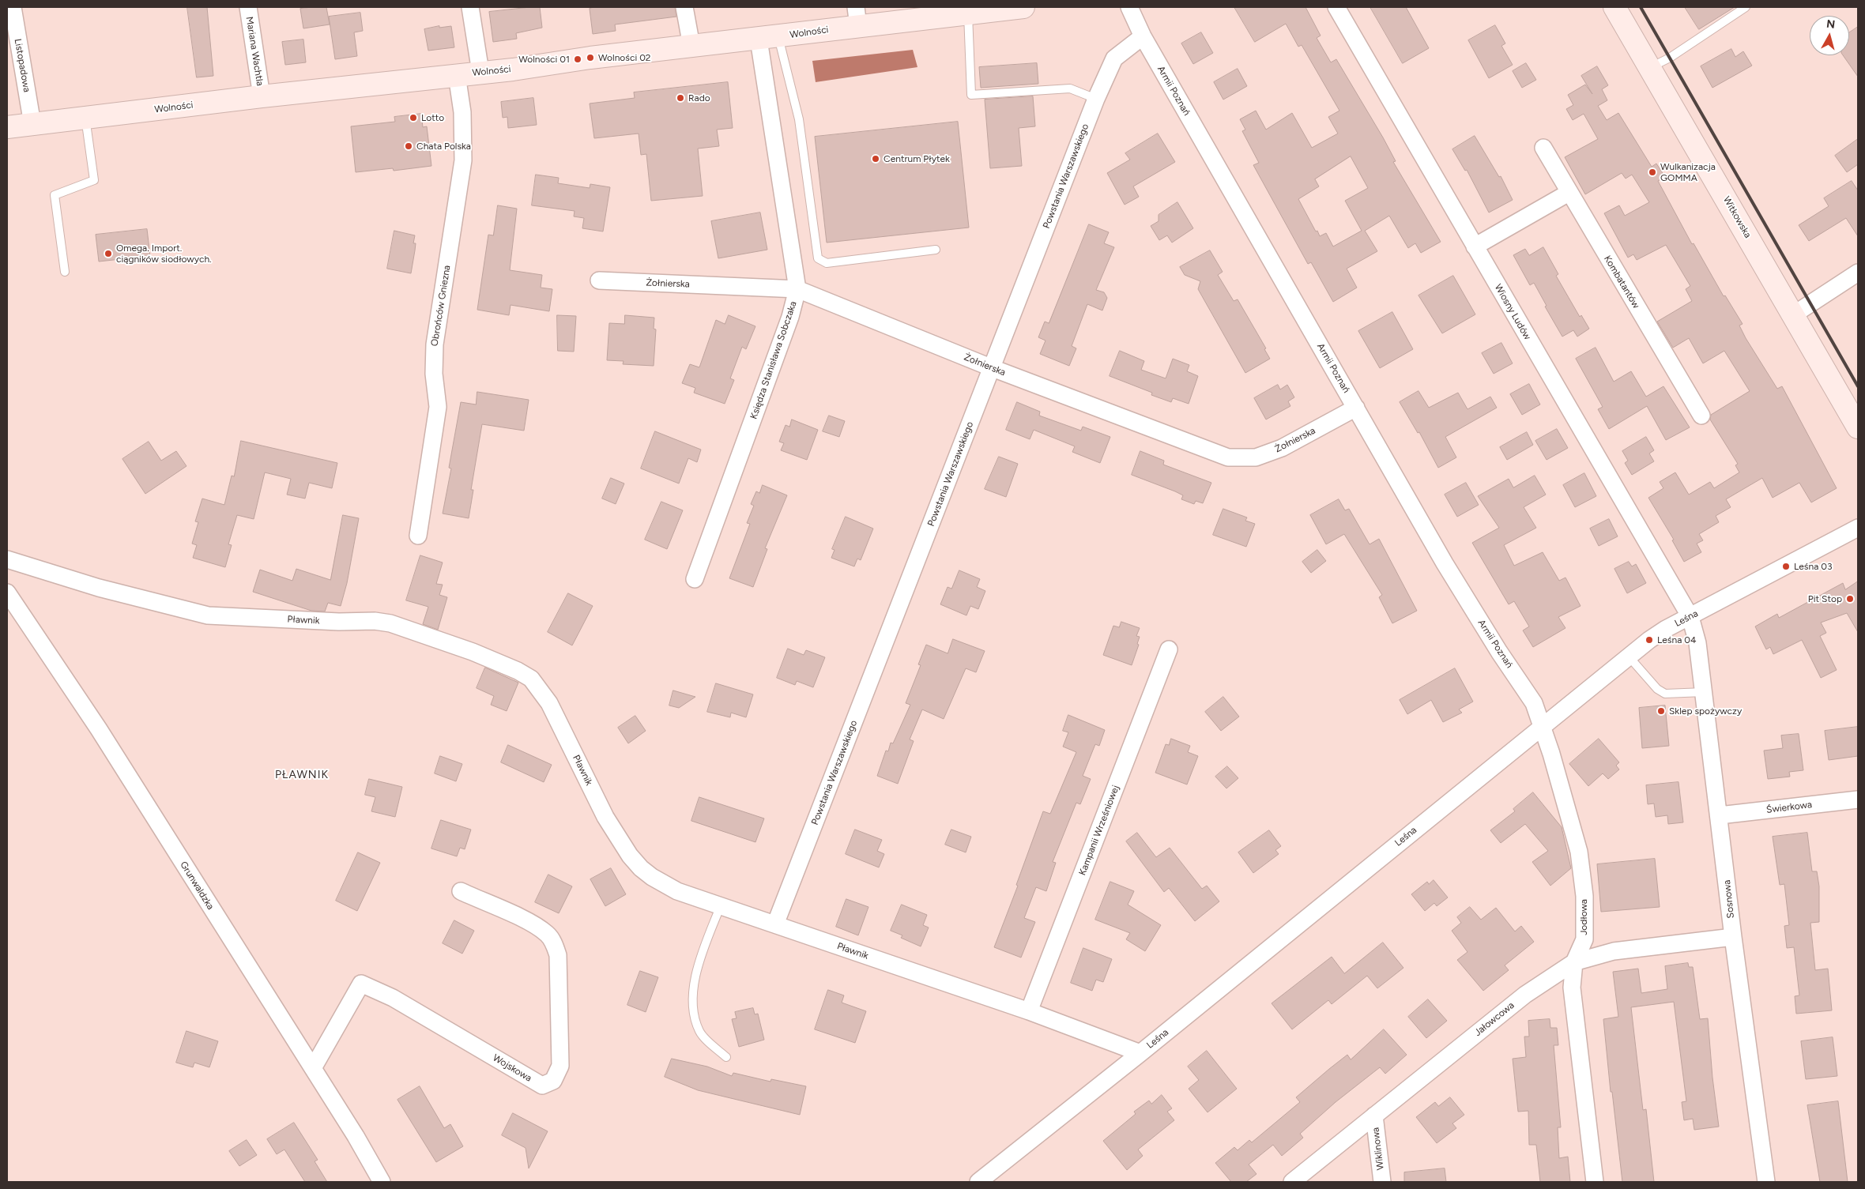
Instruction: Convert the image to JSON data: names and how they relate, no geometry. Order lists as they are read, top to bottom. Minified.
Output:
{"streets":{"street":["Wolności","Mariana Wachtla","Listopadowa","Armii Poznań","Powstania Warszawskiego","Witkowska","Kombatantów","Żołnierska","Obrońców Gniezna","Wiosny Ludów","Księdza Stanisława Sobczaka","Leśna","Pławnik","Świerkowa","Kampanii Wrześniowej","Grunwaldzka","Sosnowa","Jodłowa","Jałowcowa","Wojskowa","Wiklinowa"]},"crossings":[["Wolności","Mariana Wachtla"],["Wolności","Listopadowa"],["Wolności","Obrońców Gniezna"],["Wolności","Księdza Stanisława Sobczaka"],["Armii Poznań","Powstania Warszawskiego"],["Armii Poznań","Żołnierska"],["Armii Poznań","Leśna"],["Armii Poznań","Jodłowa"],["Powstania Warszawskiego","Żołnierska"],["Powstania Warszawskiego","Pławnik"],["Żołnierska","Księdza Stanisława Sobczaka"],["Wiosny Ludów","Leśna"],["Wiosny Ludów","Sosnowa"],["Leśna","Pławnik"],["Leśna","Sosnowa"],["Leśna","Jodłowa"],["Pławnik","Kampanii Wrześniowej"],["Świerkowa","Sosnowa"],["Grunwaldzka","Wojskowa"],["Sosnowa","Jałowcowa"],["Jodłowa","Jałowcowa"],["Jałowcowa","Wiklinowa"]],"districts":["PŁAWNIK"],"places":["Wolności 02","Wolności 01","Rado","Lotto","Chata Polska","Centrum Płytek","Wulkanizacja GOMMA","Omega. Import. ciągników siodłowych.","Leśna 03","Pit Stop","Leśna 04","Sklep spożywczy"],"north":"top"}
